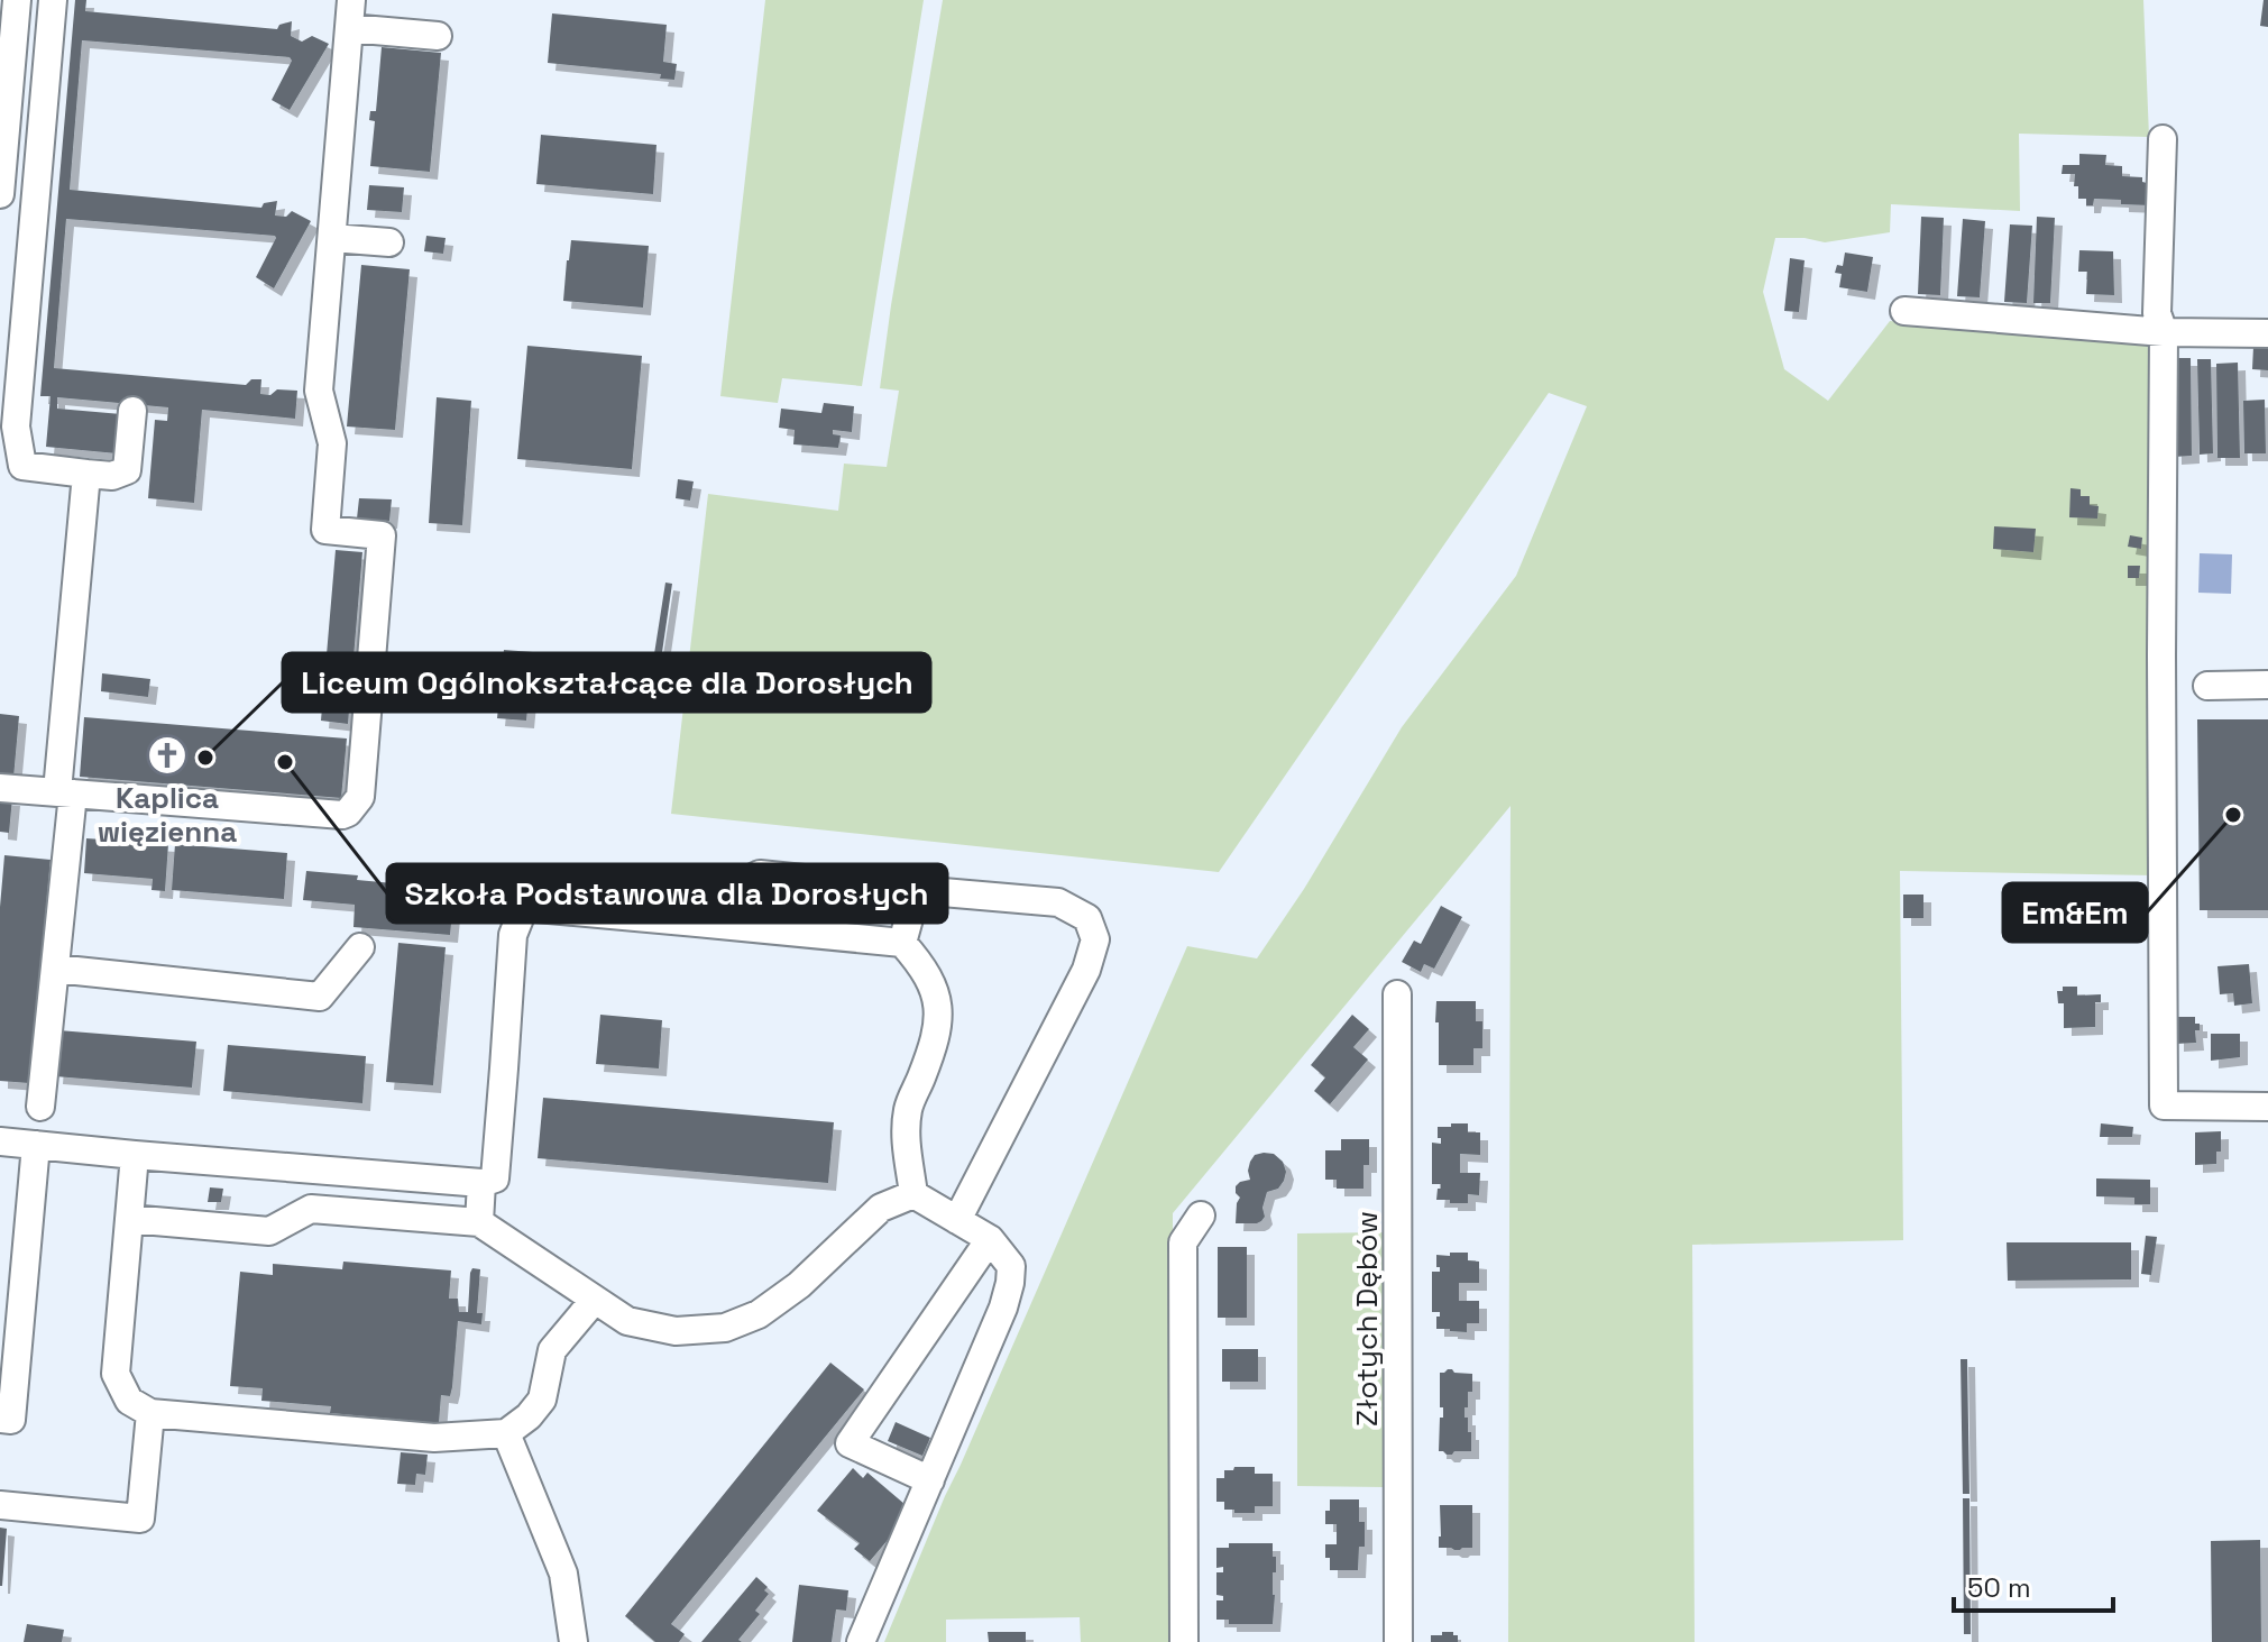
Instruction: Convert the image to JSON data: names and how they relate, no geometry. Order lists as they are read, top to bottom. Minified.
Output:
{"streets":{"street":["Złotych Dębów"]},"places":{"church":["Kaplica więzienna"],"other":["Liceum Ogólnokształcące dla Dorosłych","Szkoła Podstawowa dla Dorosłych","Em&Em"]},"scale_bar":"50 m"}
